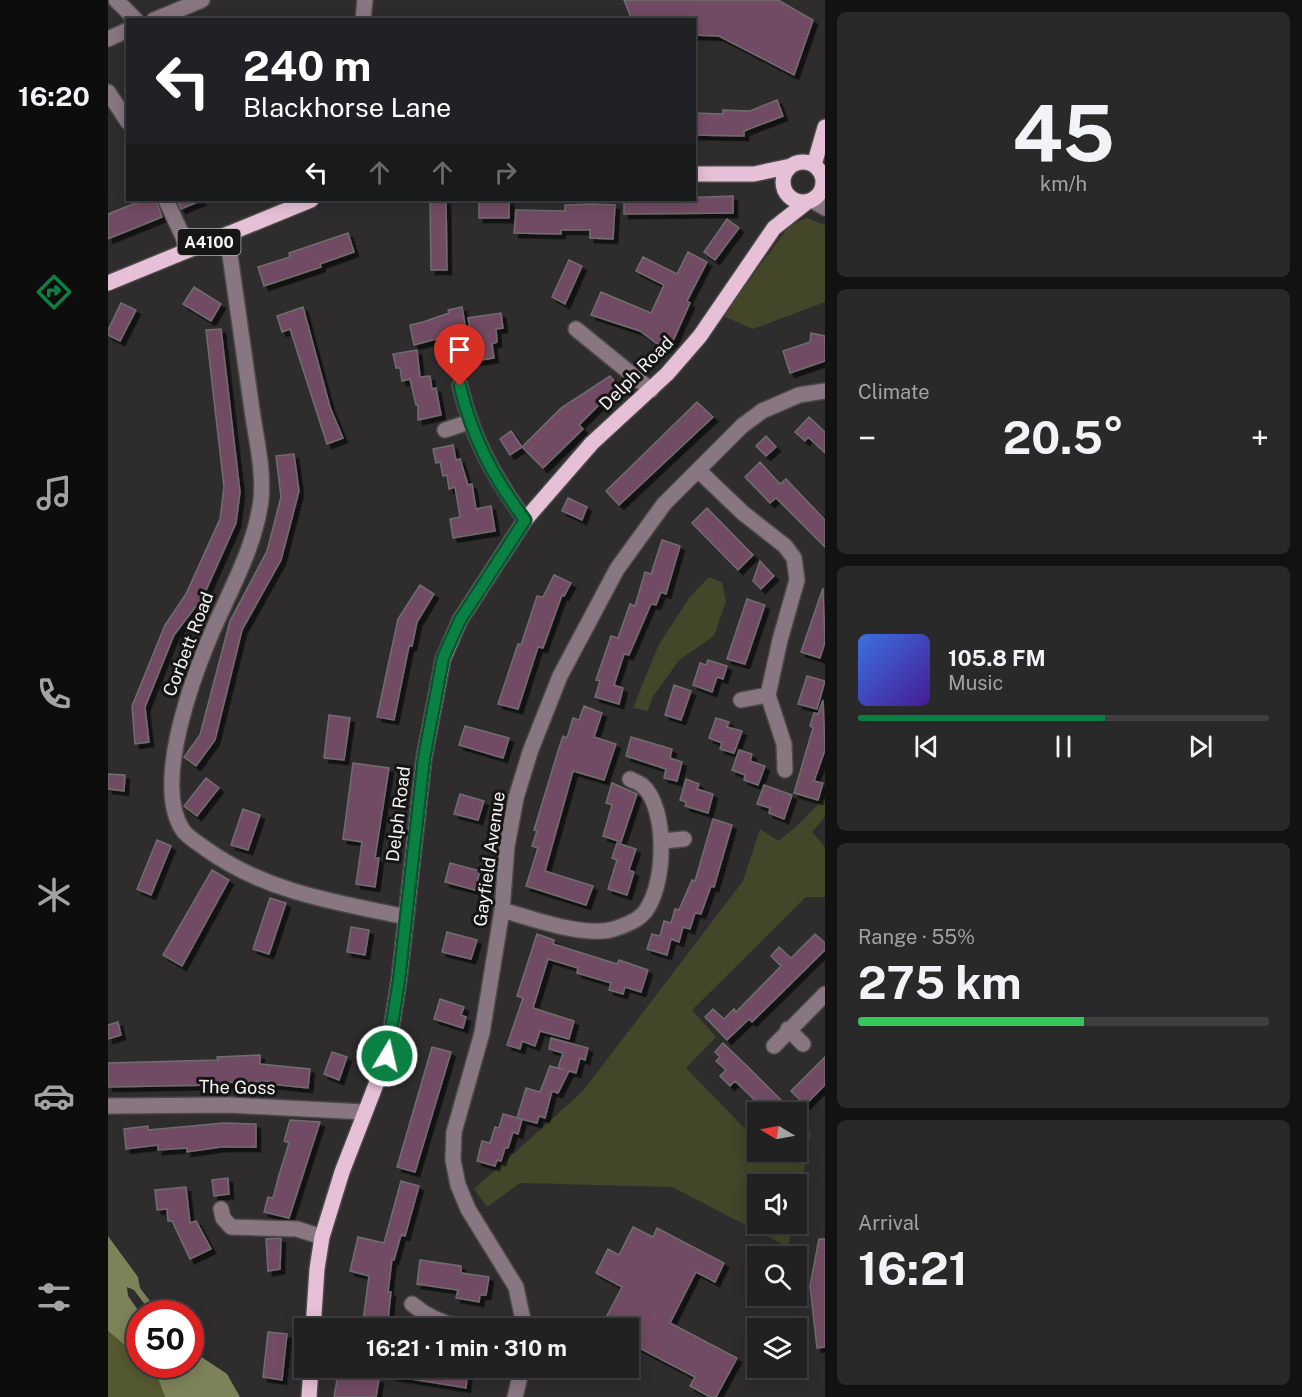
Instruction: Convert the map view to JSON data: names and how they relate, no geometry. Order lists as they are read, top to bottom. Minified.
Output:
{"streets":{"main road":["A4100","Delph Road"],"street":["Corbett Road","Gayfield Avenue","The Goss"]},"crossings":[["A4100","Corbett Road"],["Delph Road","Corbett Road"],["Delph Road","The Goss"]],"north":"left","page":{"tabs":"16:20","tile":[["45","km/h"],"Climate",["Range · 55%","275 km"],["Arrival","16:21"]],"turn":["240 m","Blackhorse Lane"],"heat":["−","20.5°","+"],"song":["105.8 FM","Music"],"limit":"50","trip":"16:21 · 1 min · 310 m"}}
